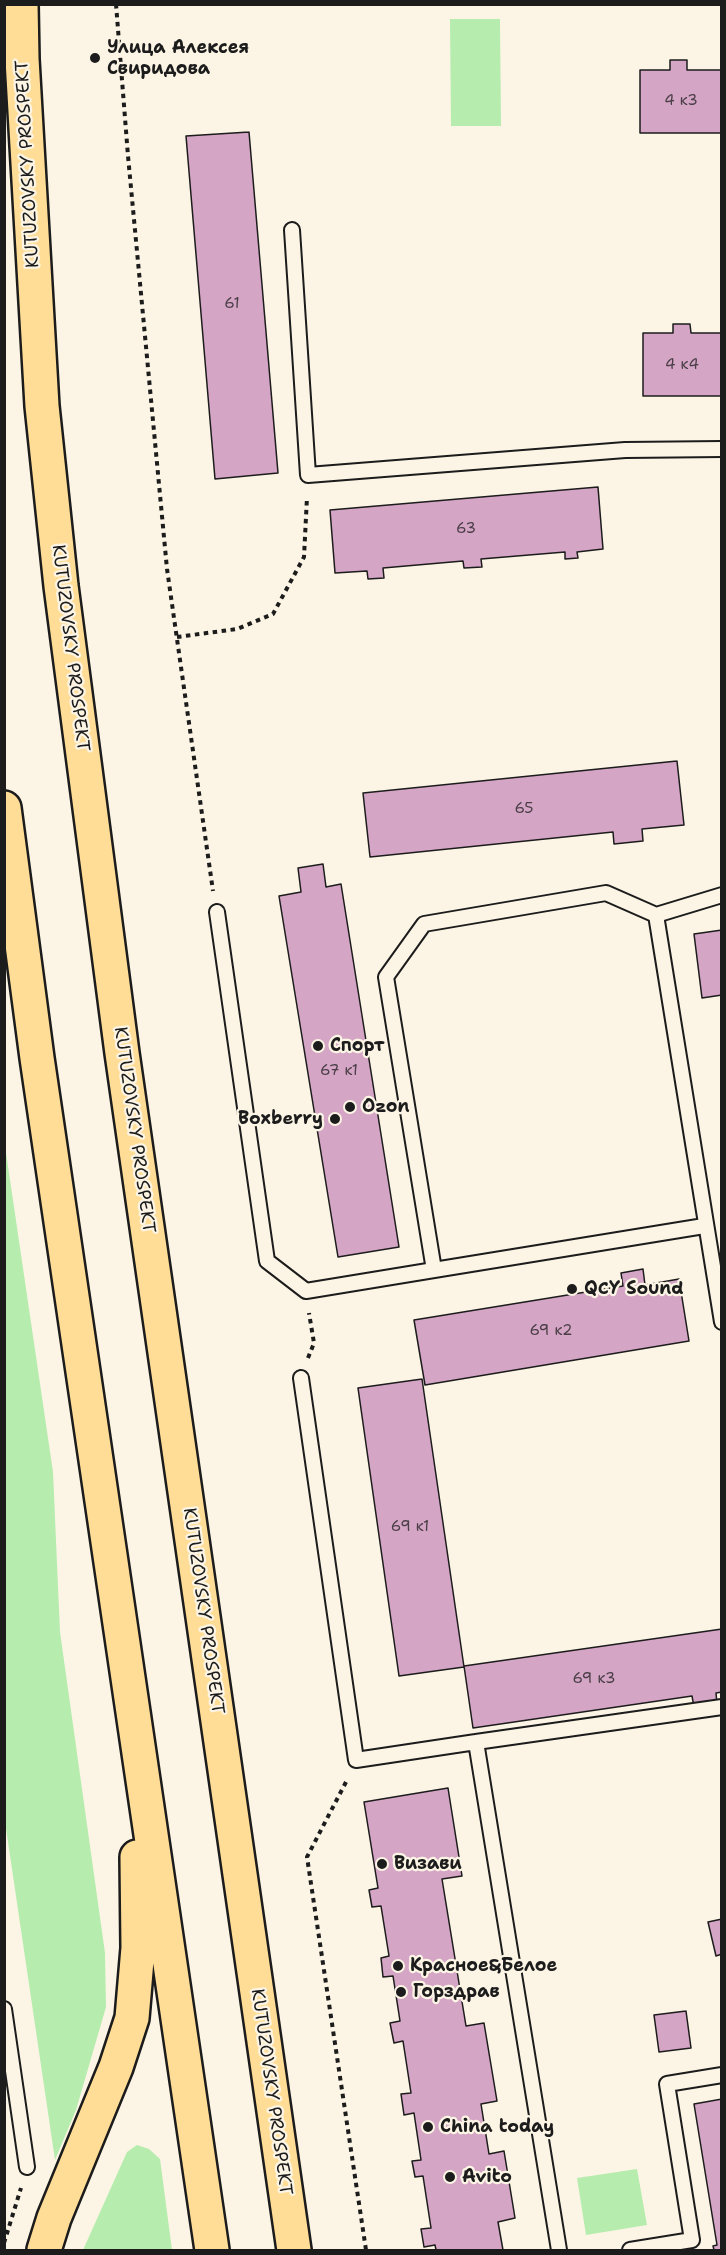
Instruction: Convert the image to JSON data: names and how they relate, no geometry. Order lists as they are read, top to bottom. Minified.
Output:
{"streets":{"main road":["KUTUZOVSKY PROSPEKT"]},"places":["Улица Алексея Свиридова","Спорт","Ozon","Boxberry","QCY Sound","Визави","Красное&Белое","Горздрав","China today","Avito"],"house_numbers":["4 к3","61","4 к4","63","65","67 к1","69 к2","69 к1","69 к3"]}
